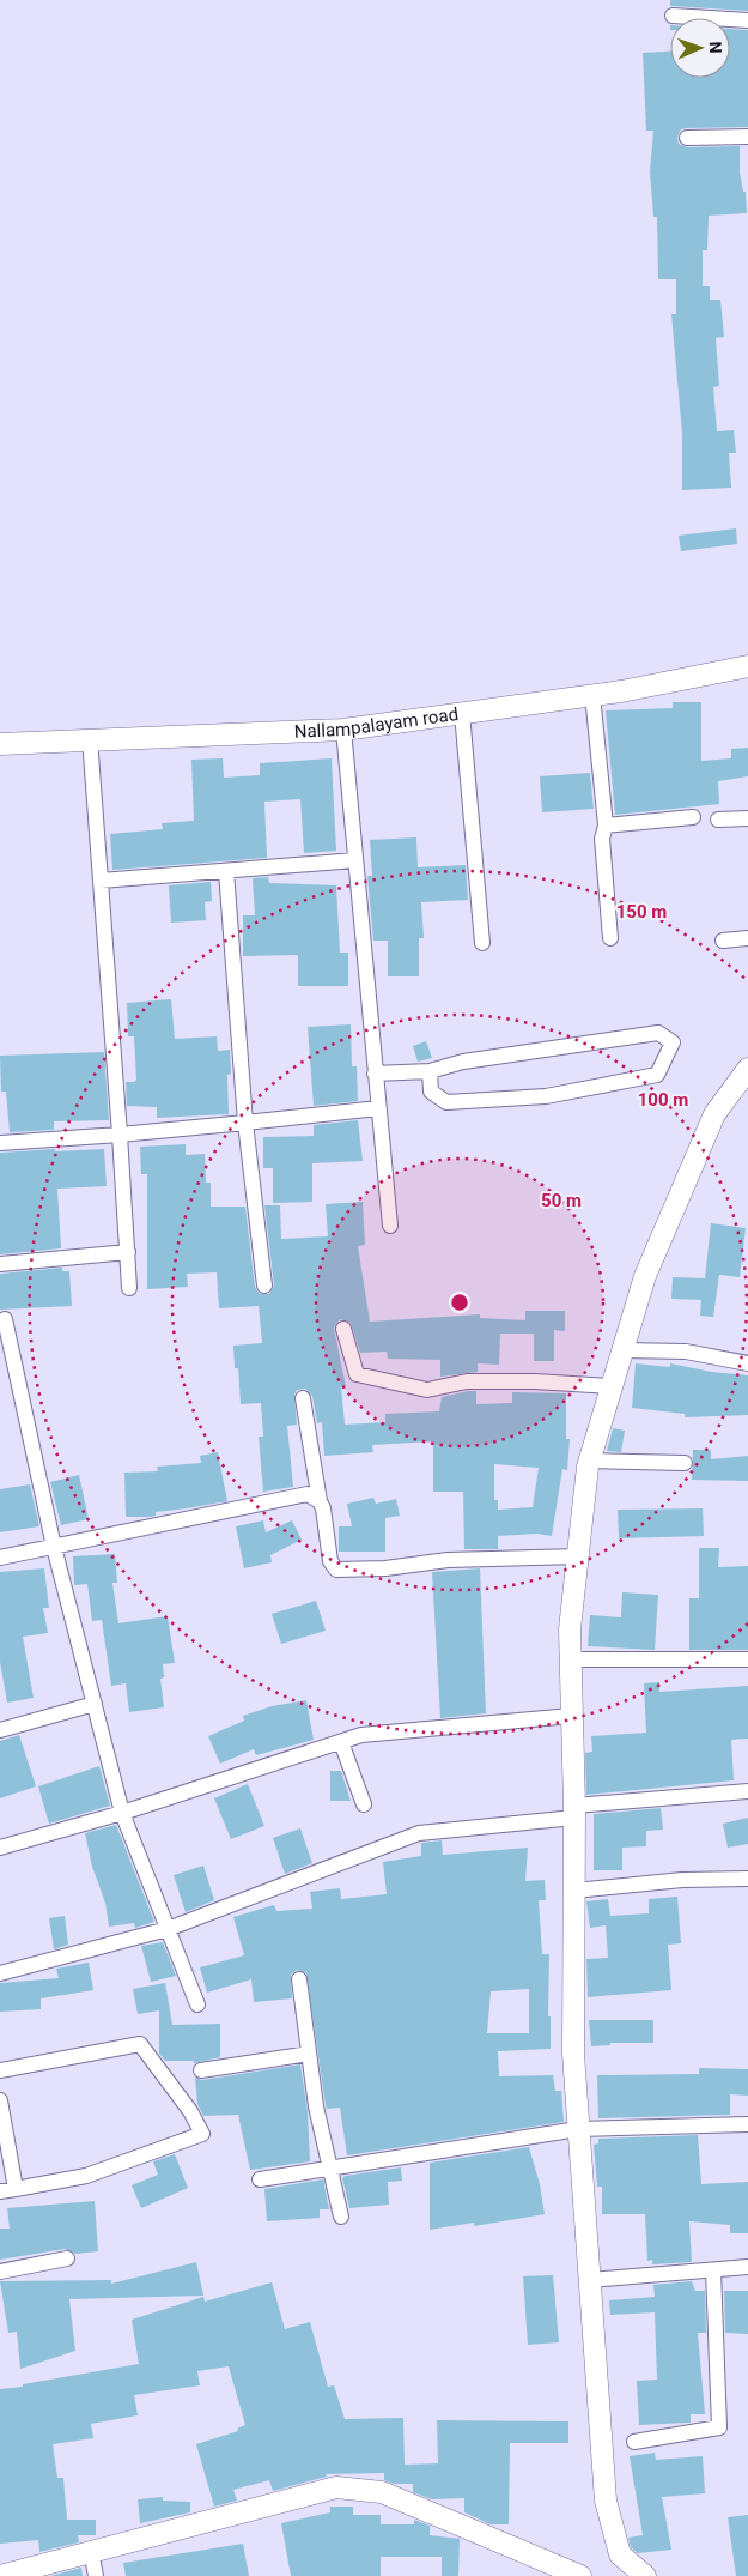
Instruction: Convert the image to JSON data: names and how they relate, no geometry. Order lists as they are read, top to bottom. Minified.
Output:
{"streets":{"street":["Nallampalayam road"]},"north":"right","rings":["150 m","100 m","50 m"]}
